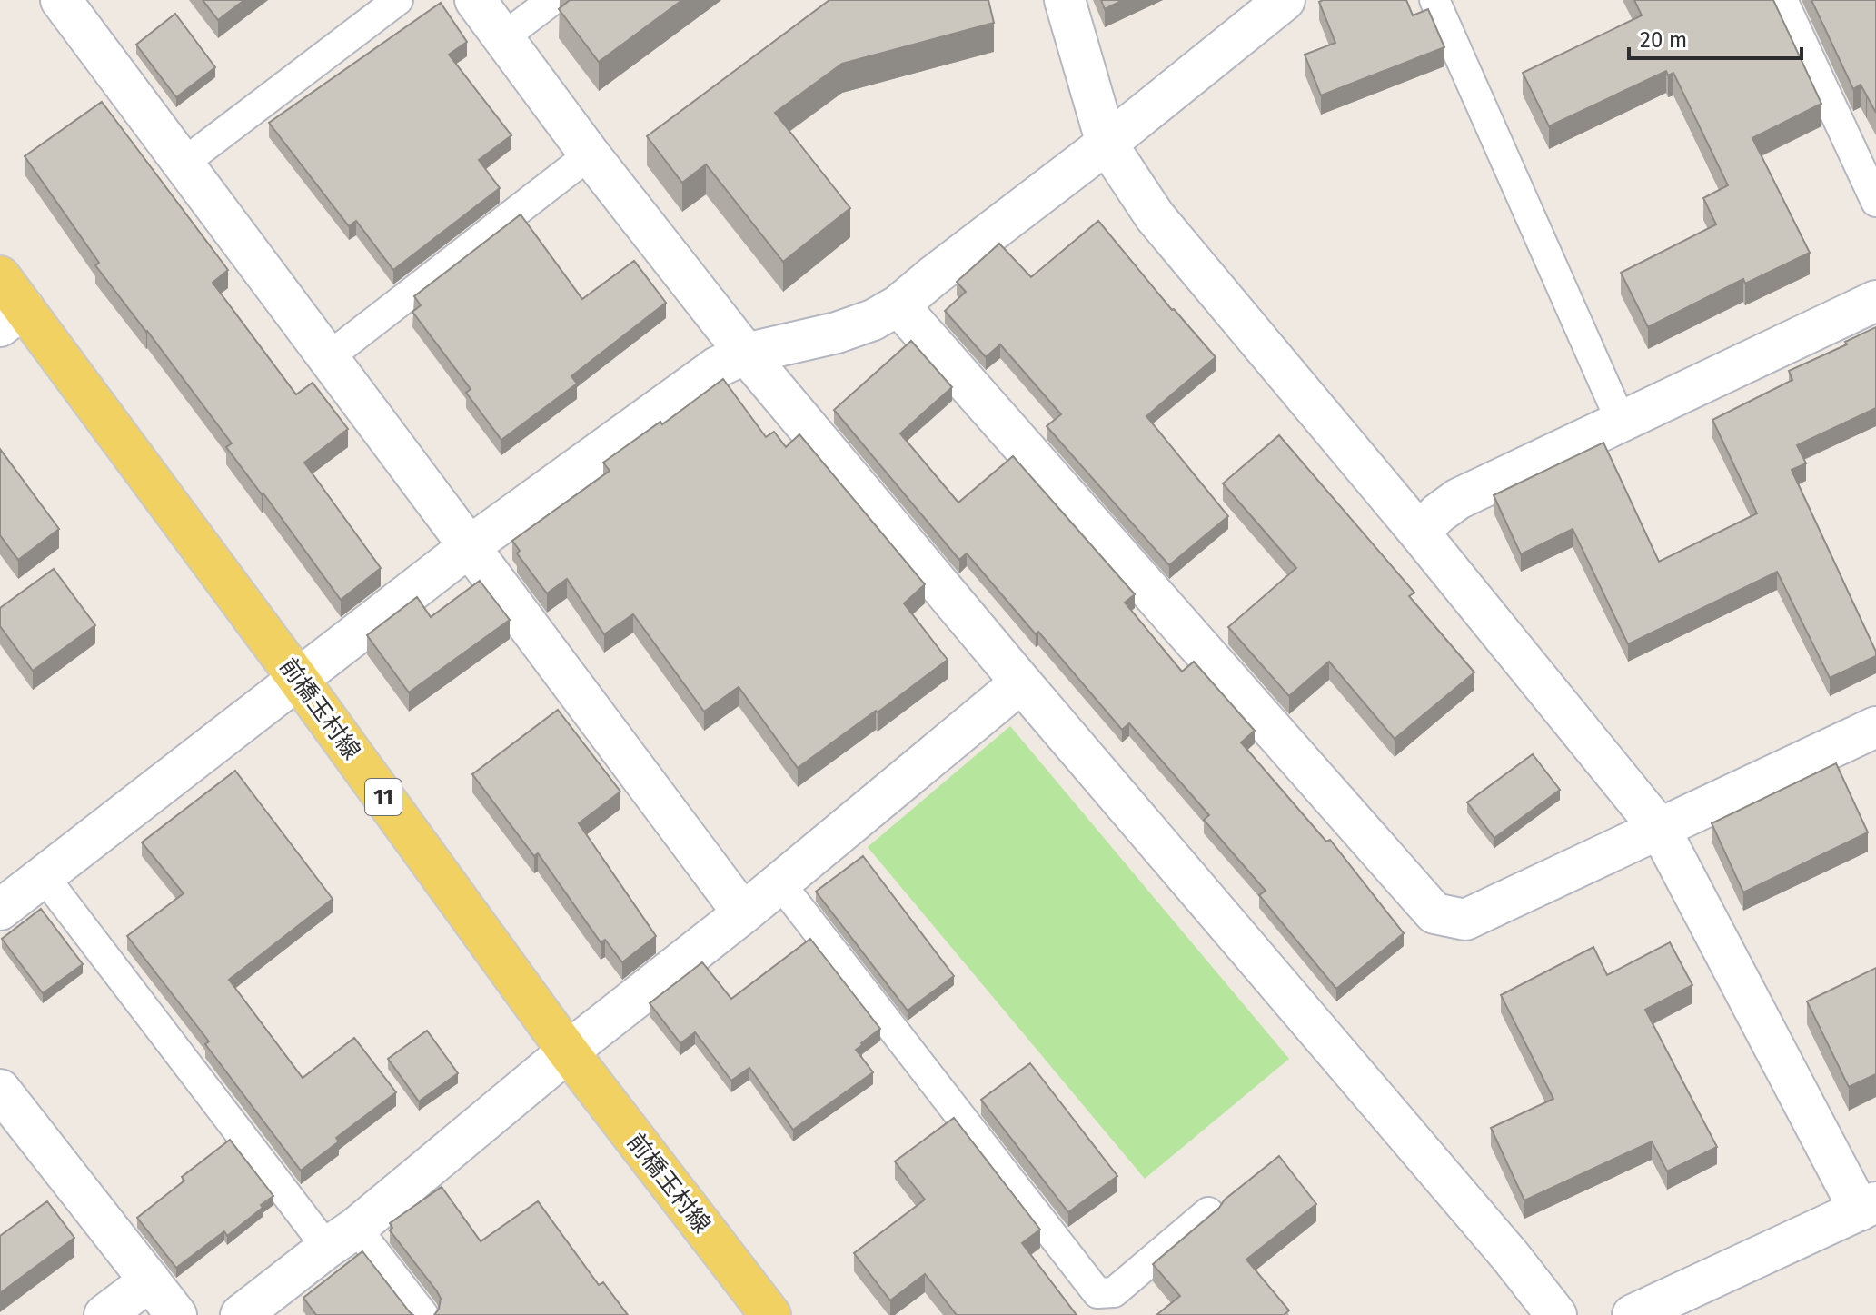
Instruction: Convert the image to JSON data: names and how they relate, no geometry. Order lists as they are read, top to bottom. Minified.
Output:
{"streets":{"main road":["前橋玉村線","11"]},"scale_bar":"20 m"}
